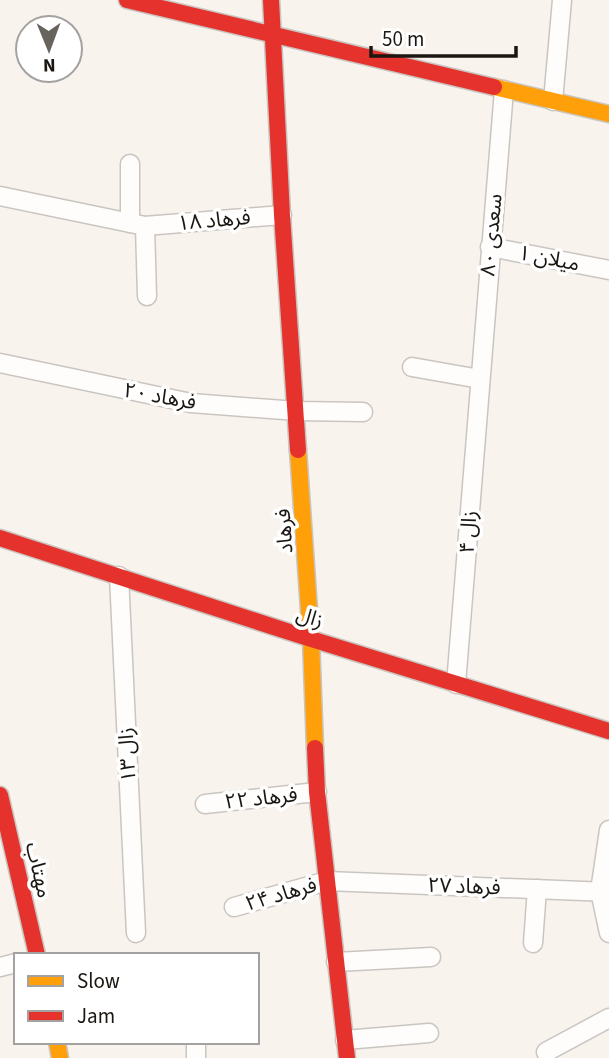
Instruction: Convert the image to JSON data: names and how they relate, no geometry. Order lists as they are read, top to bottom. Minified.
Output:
{"streets":{"street":["فرهاد ۱۸","سعدی ۸۰","میلان ۱","فرهاد ۲۰","فرهاد","زال ۴","زال","زال ۱۳","فرهاد ۲۲","مهتاب","فرهاد ۲۷","فرهاد ۲۴"]},"crossings":[["فرهاد ۱۸","فرهاد"],["سعدی ۸۰","میلان ۱"],["سعدی ۸۰","زال ۴"],["فرهاد ۲۰","فرهاد"],["فرهاد","زال"],["فرهاد","فرهاد ۲۲"],["فرهاد","فرهاد ۲۷"],["فرهاد","فرهاد ۲۴"],["زال ۴","زال"],["زال","زال ۱۳"],["فرهاد ۲۷","فرهاد ۲۴"]],"legend":["Slow","Jam"],"scale_bar":"50 m","north":"bottom"}
